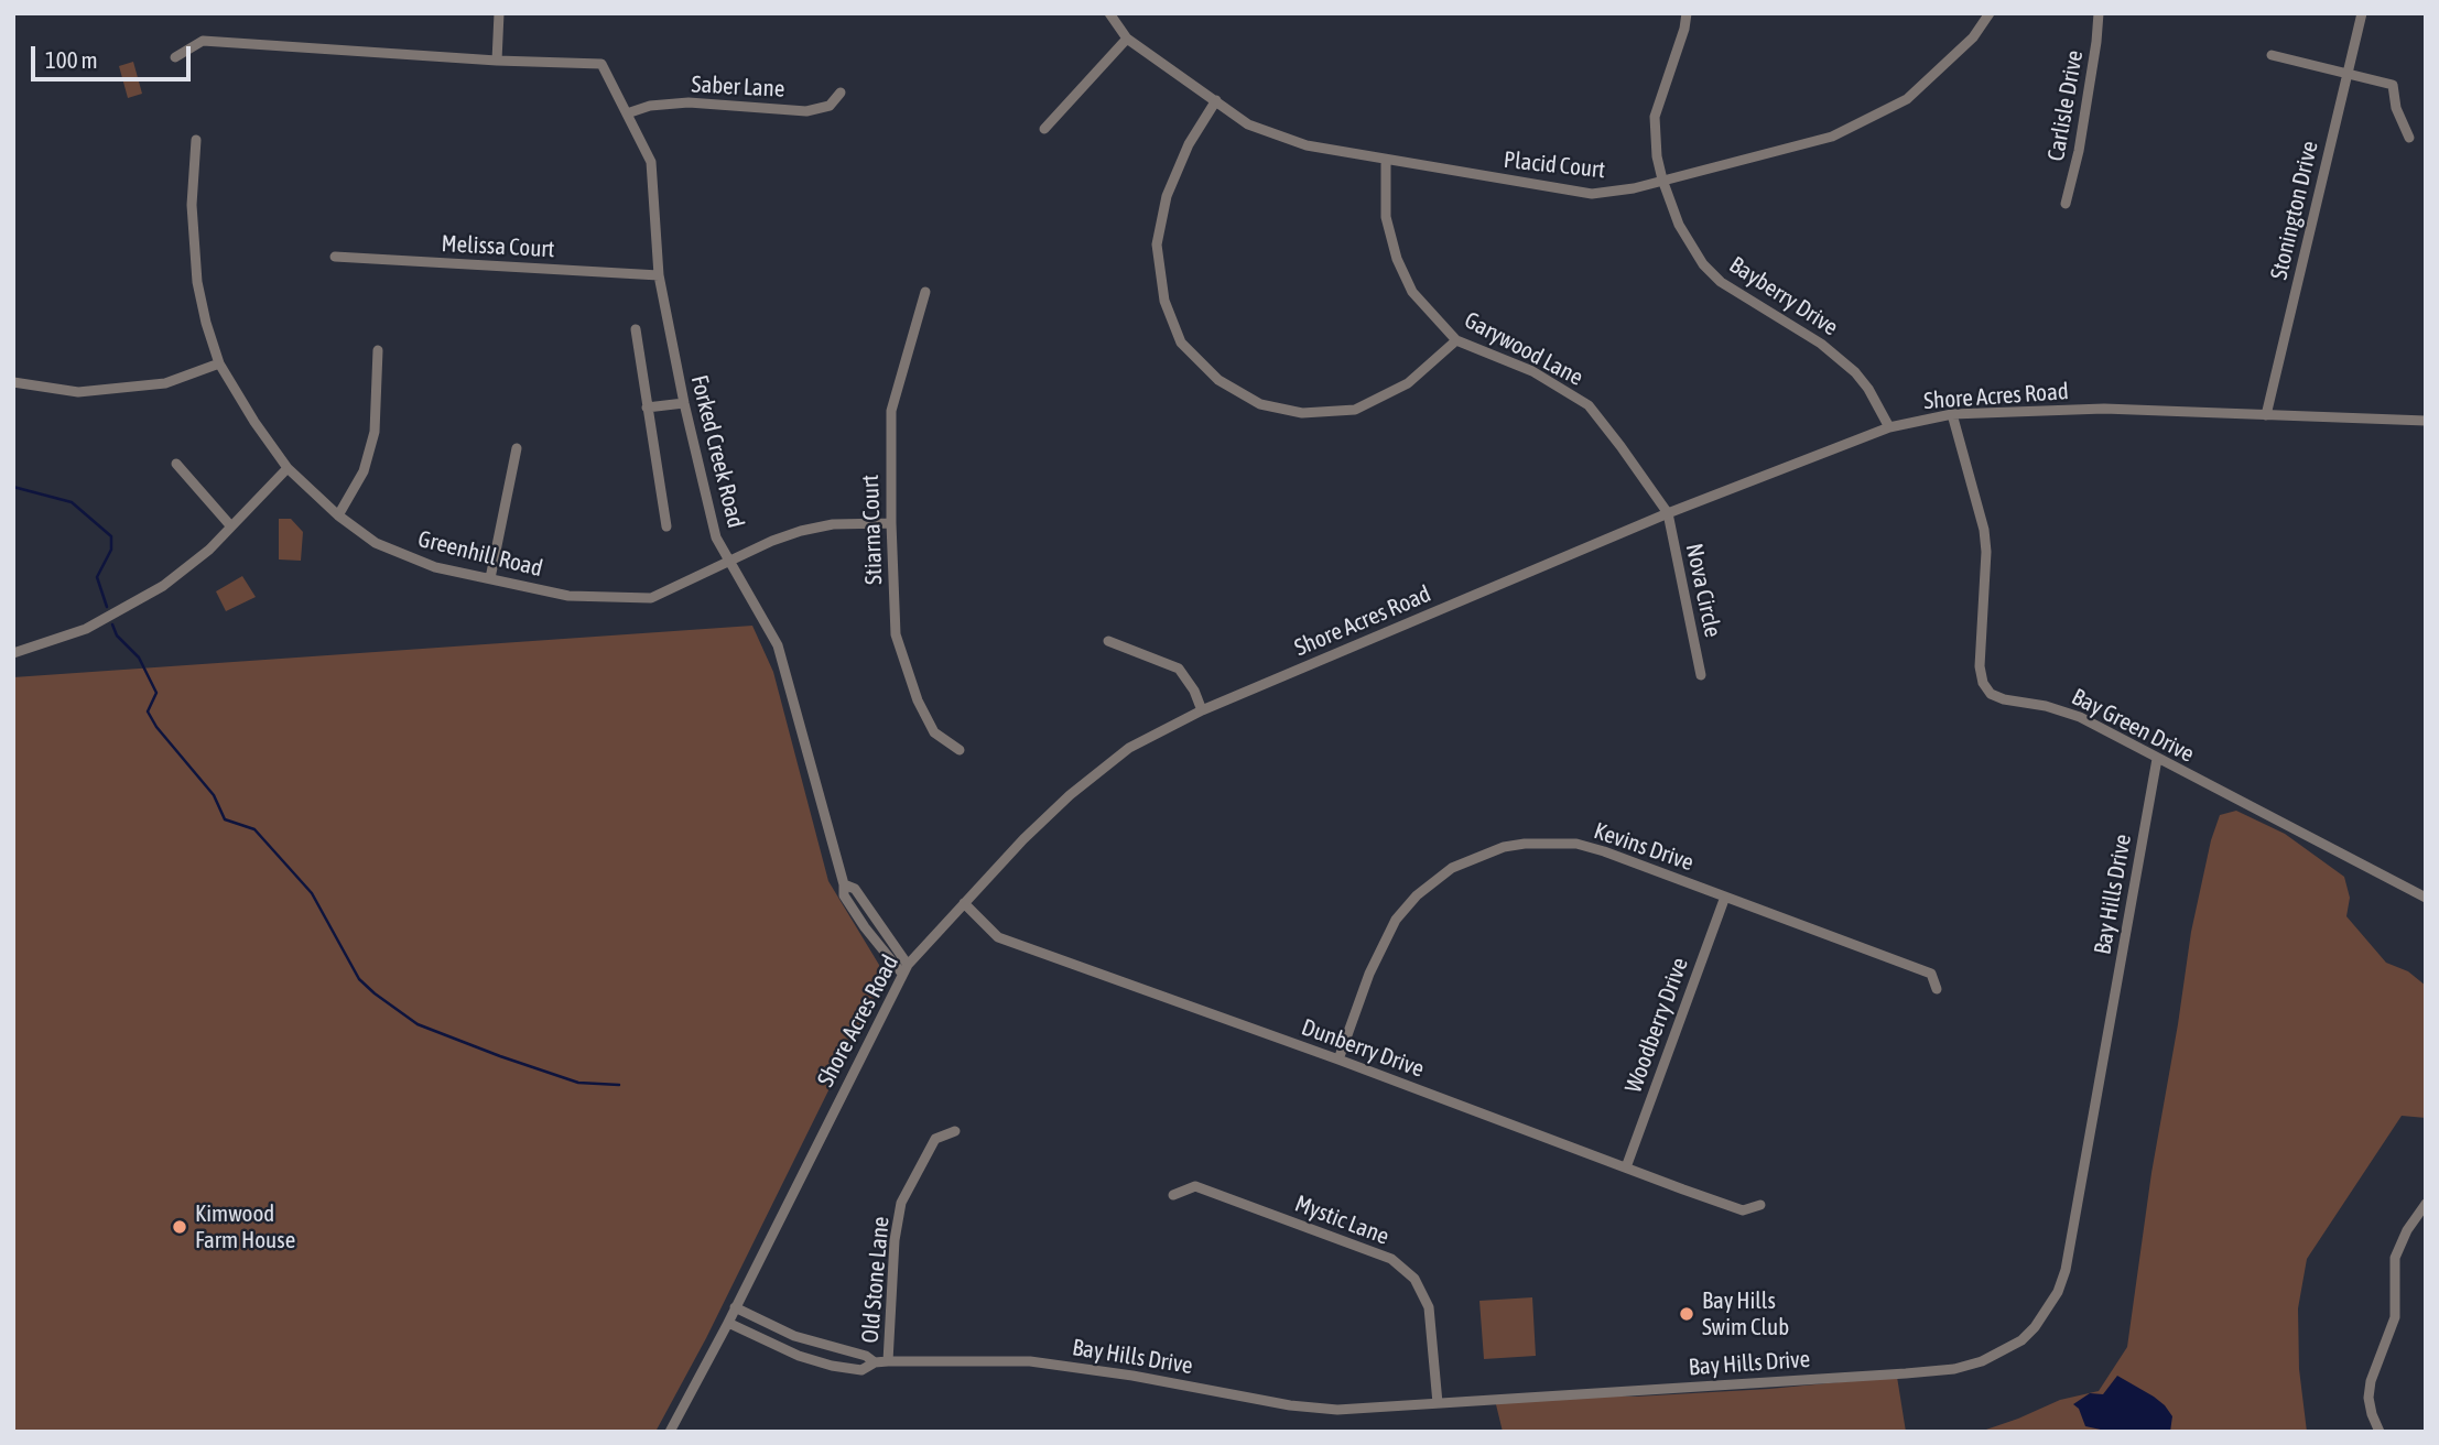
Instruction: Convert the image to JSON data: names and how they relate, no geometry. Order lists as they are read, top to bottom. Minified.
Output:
{"streets":{"street":["Saber Lane","Carlisle Drive","Placid Court","Stonington Drive","Melissa Court","Bayberry Drive","Garywood Lane","Shore Acres Road","Forked Creek Road","Stiarna Court","Greenhill Road","Nova Circle","Bay Green Drive","Kevins Drive","Bay Hills Drive","Woodberry Drive","Dunberry Drive","Mystic Lane","Old Stone Lane"]},"crossings":[["Saber Lane","Forked Creek Road"],["Placid Court","Bayberry Drive"],["Placid Court","Garywood Lane"],["Stonington Drive","Shore Acres Road"],["Melissa Court","Forked Creek Road"],["Bayberry Drive","Shore Acres Road"],["Garywood Lane","Shore Acres Road"],["Garywood Lane","Nova Circle"],["Shore Acres Road","Forked Creek Road"],["Shore Acres Road","Nova Circle"],["Shore Acres Road","Bay Green Drive"],["Shore Acres Road","Bay Hills Drive"],["Shore Acres Road","Dunberry Drive"],["Forked Creek Road","Greenhill Road"],["Stiarna Court","Greenhill Road"],["Bay Green Drive","Bay Hills Drive"],["Kevins Drive","Woodberry Drive"],["Kevins Drive","Dunberry Drive"],["Bay Hills Drive","Mystic Lane"],["Bay Hills Drive","Old Stone Lane"],["Woodberry Drive","Dunberry Drive"]],"places":["Kimwood Farm House","Bay Hills Swim Club"],"scale_bar":"100 m"}
